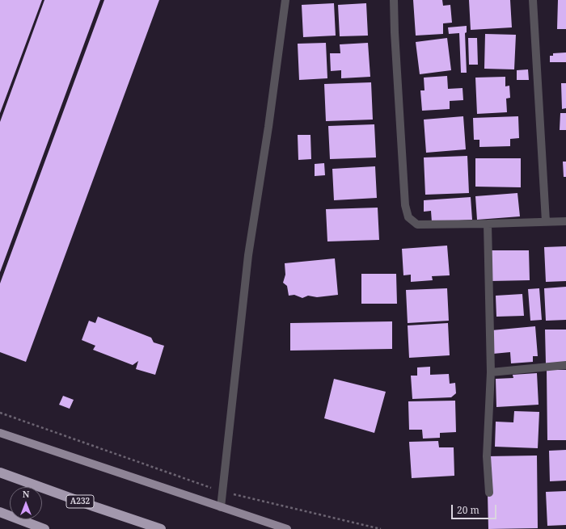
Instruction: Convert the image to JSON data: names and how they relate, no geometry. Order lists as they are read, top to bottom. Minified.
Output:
{"streets":{"highway":["A232"]},"scale_bar":"20 m","north":"top"}
